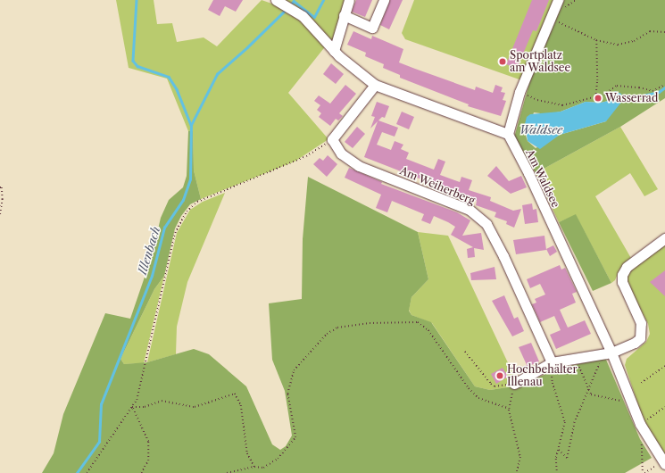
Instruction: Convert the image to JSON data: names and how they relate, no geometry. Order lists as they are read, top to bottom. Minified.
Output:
{"streets":{"street":["Am Waldsee","Am Weiherberg"]},"water":["Waldsee","Illenbach"],"places":["Sportplatz am Waldsee","Wasserrad","Hochbehälter Illenau"]}
